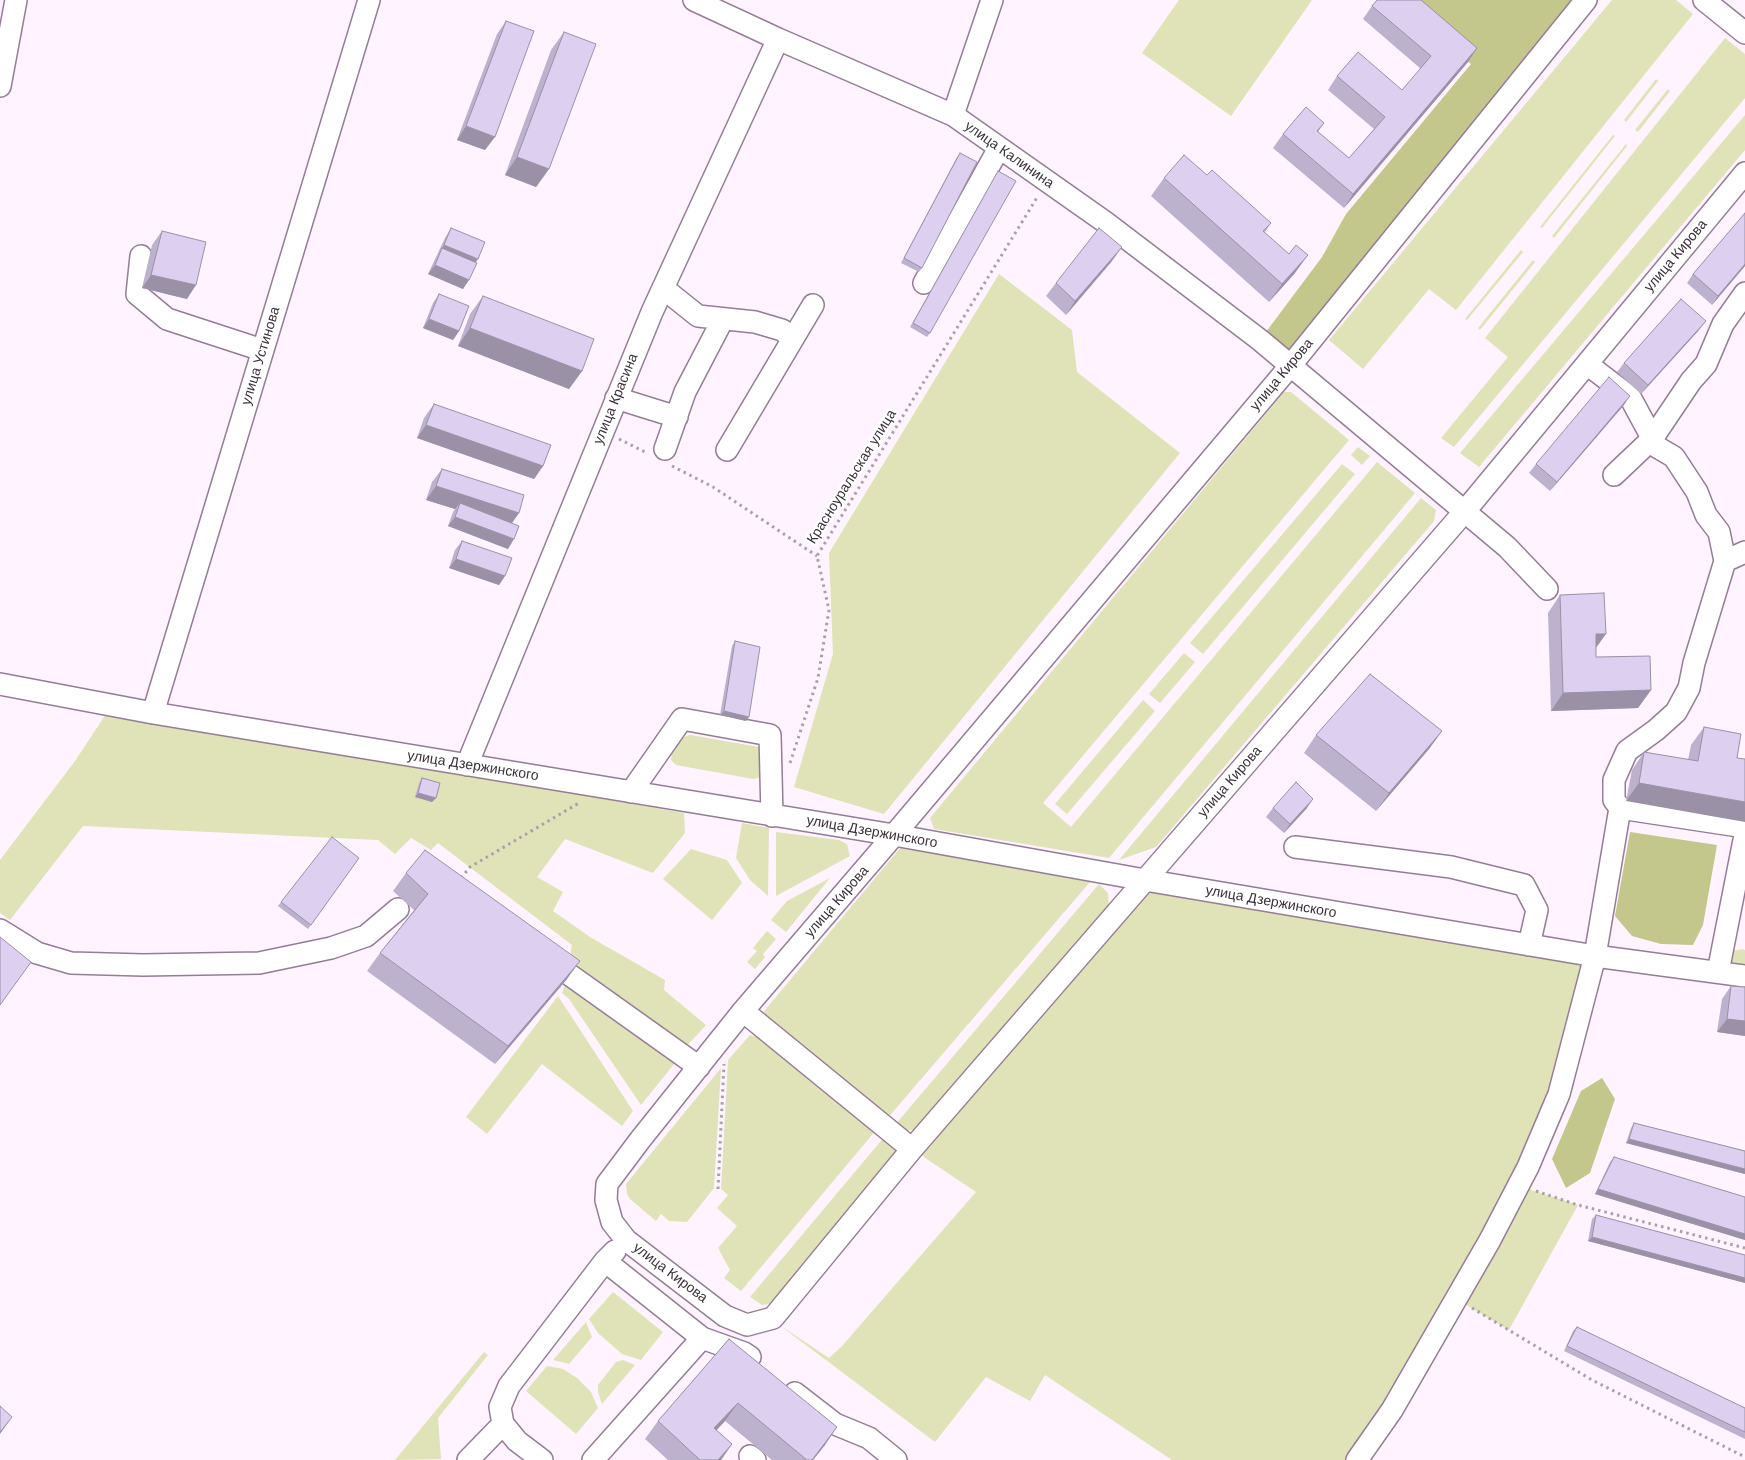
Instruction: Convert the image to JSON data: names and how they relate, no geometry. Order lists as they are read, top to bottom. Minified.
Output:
{"streets":{"street":["улица Калинина","улица Кирова","улица Устинова","улица Красина","улица Дзержинского"],"path":["Красноуральская улица"]},"crossings":[["улица Калинина","улица Кирова"],["улица Калинина","улица Красина"],["улица Калинина","Красноуральская улица"],["улица Кирова","улица Дзержинского"],["улица Устинова","улица Дзержинского"],["улица Красина","улица Дзержинского"]]}
